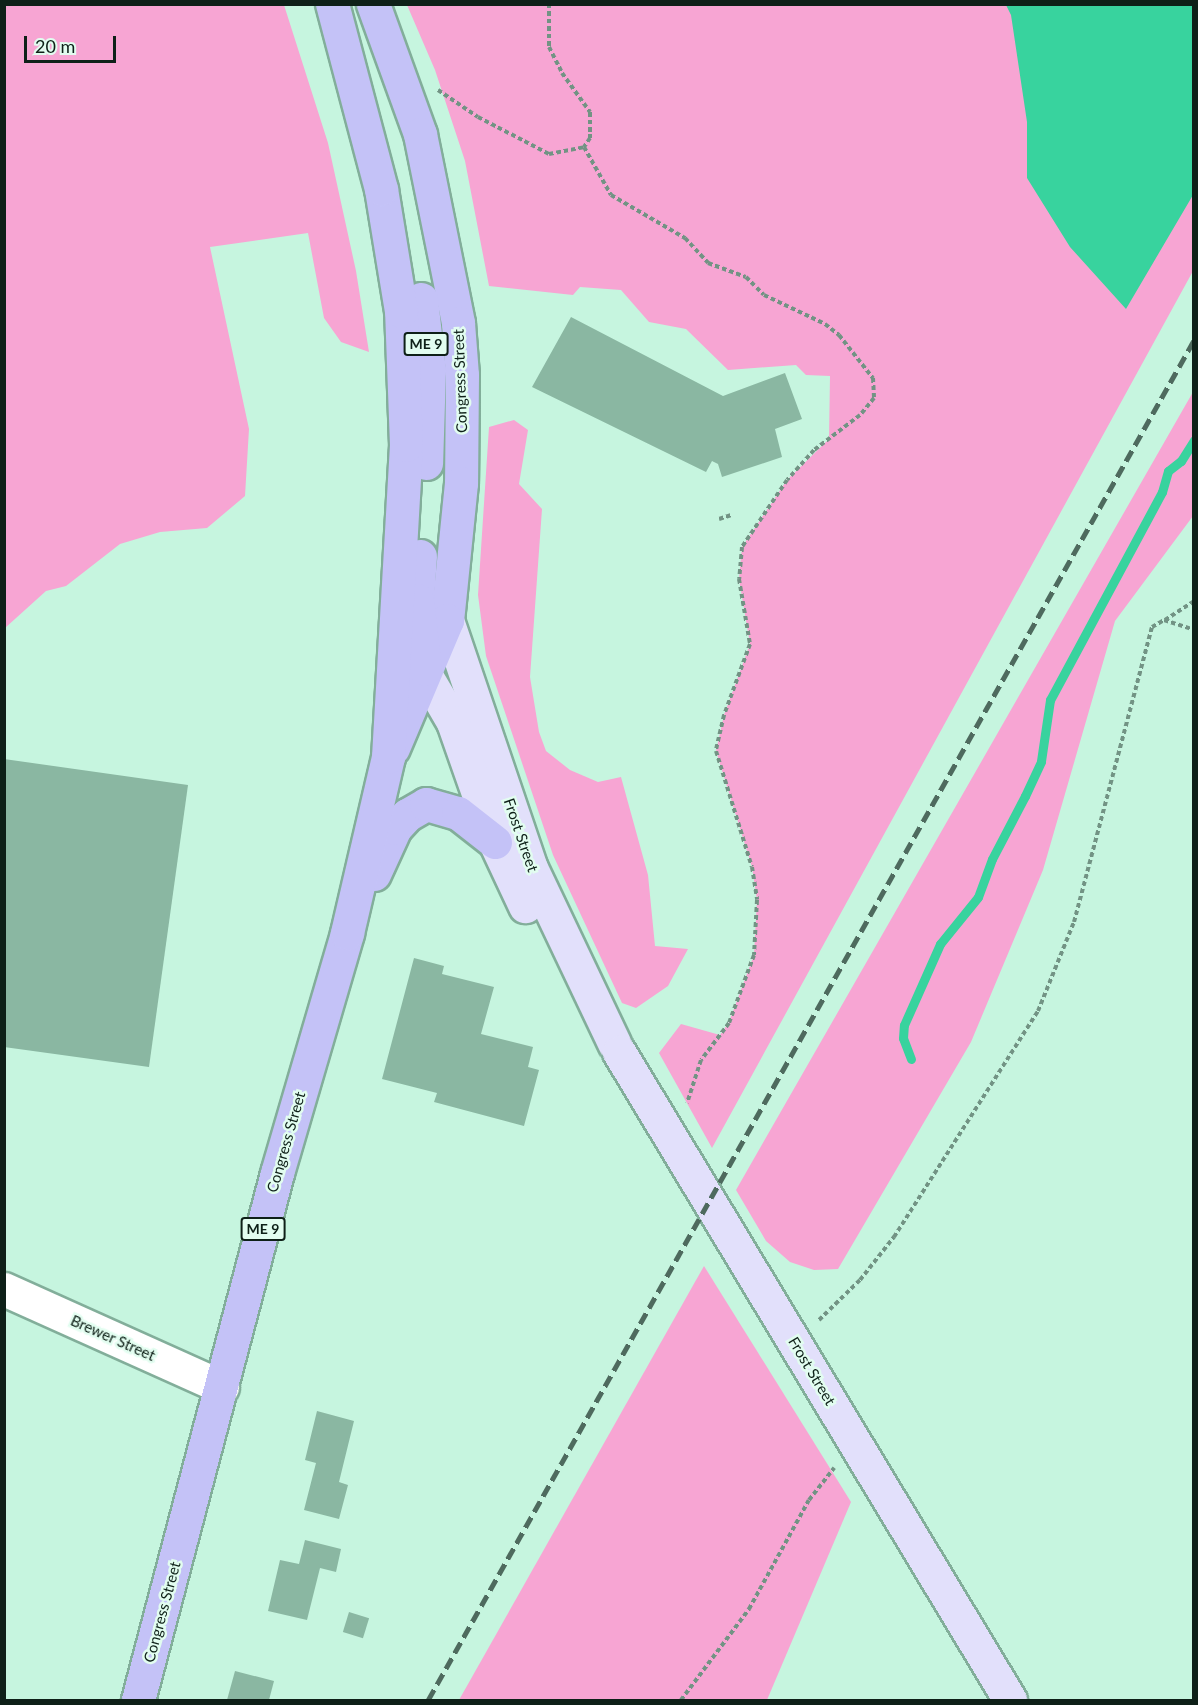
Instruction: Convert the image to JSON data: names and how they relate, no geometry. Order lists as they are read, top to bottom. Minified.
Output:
{"streets":{"main road":["ME 9","Congress Street"],"street":["Frost Street","Brewer Street"]},"crossings":[["ME 9","Congress Street"],["ME 9","Frost Street"],["Congress Street","Frost Street"],["Congress Street","Brewer Street"]],"scale_bar":"20 m"}
